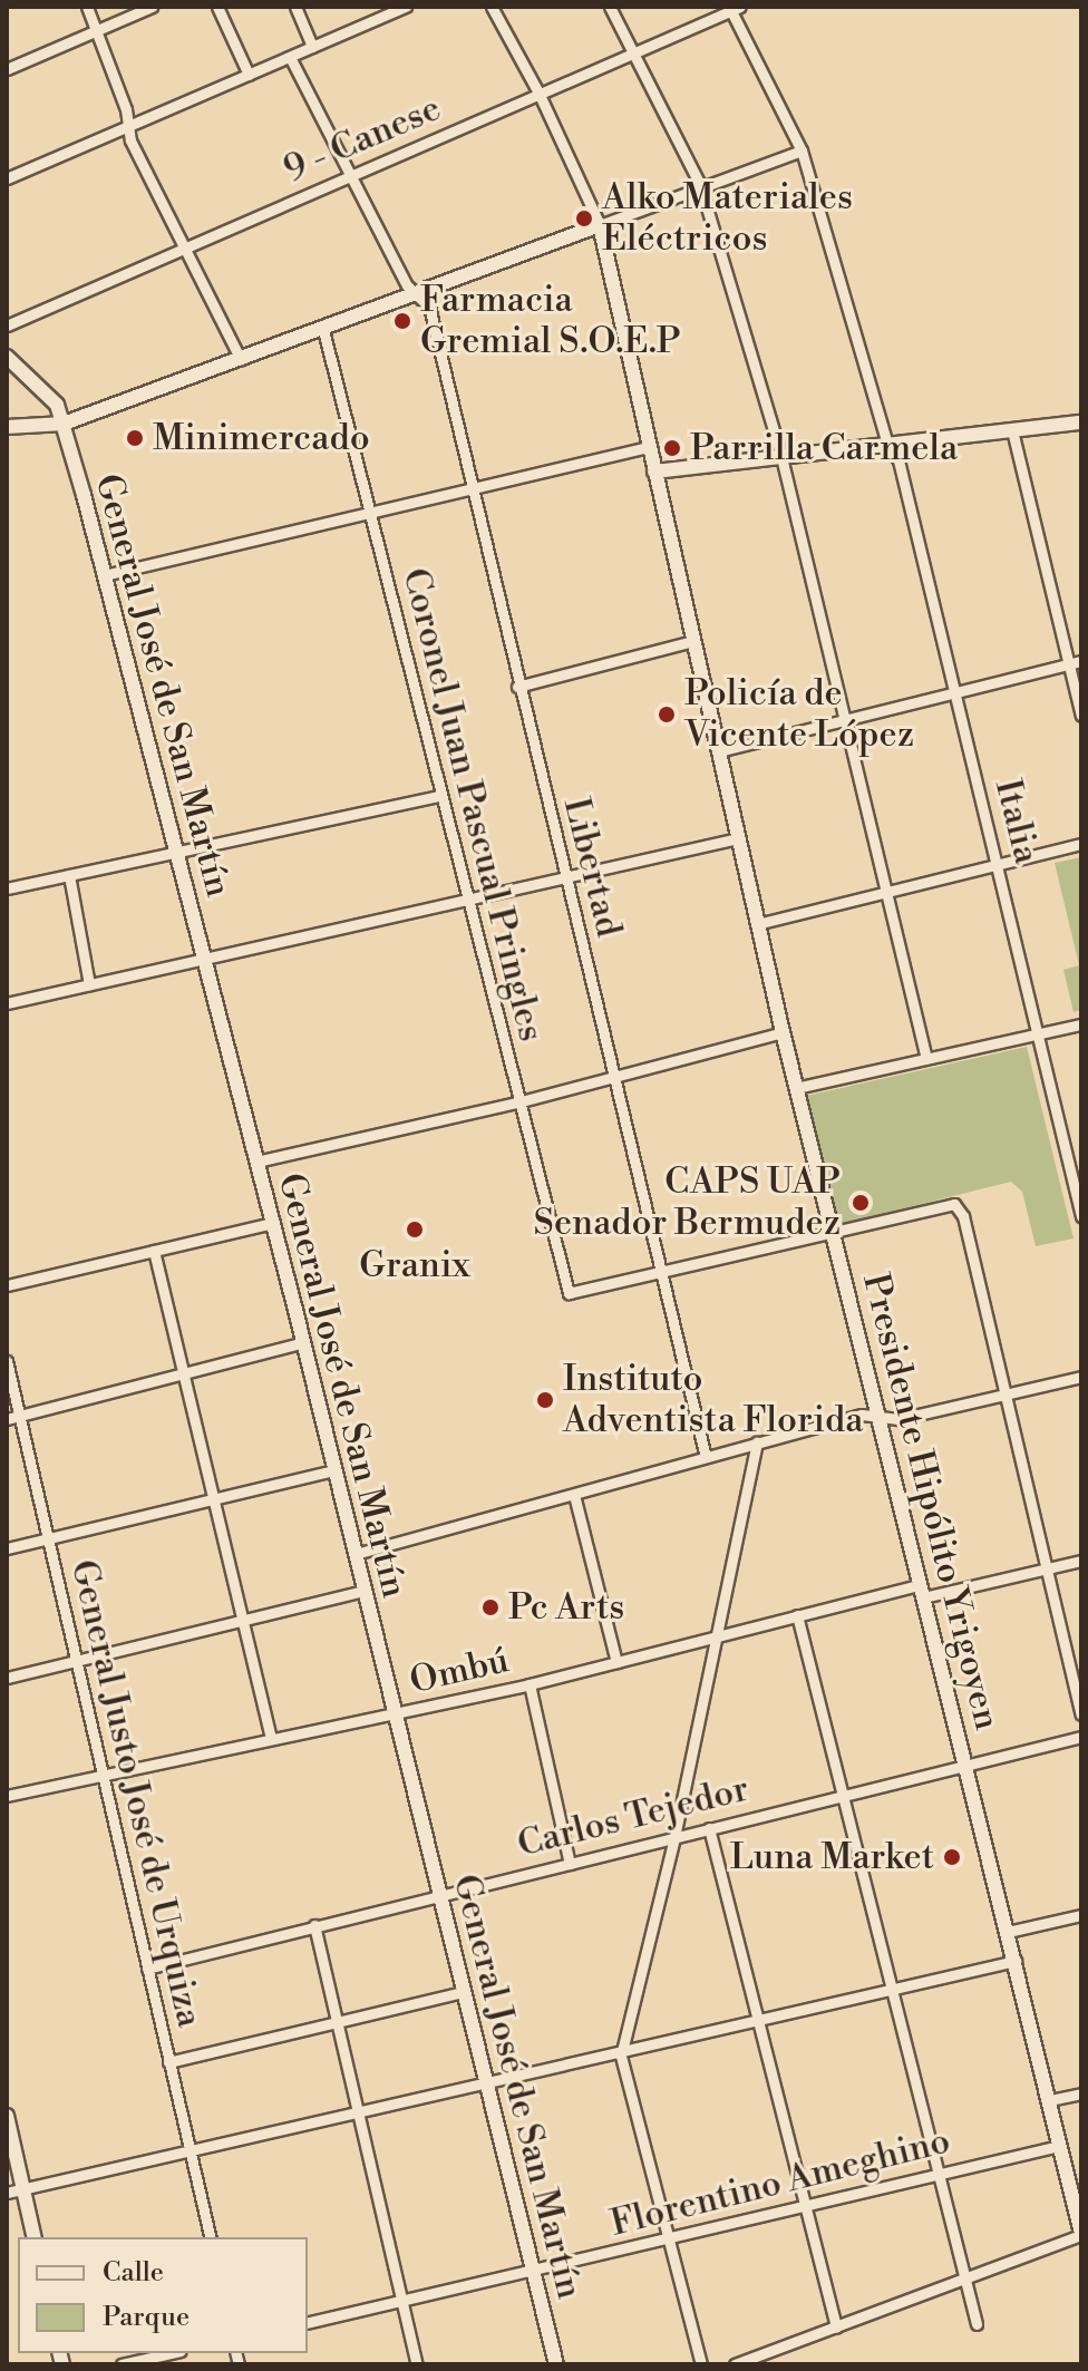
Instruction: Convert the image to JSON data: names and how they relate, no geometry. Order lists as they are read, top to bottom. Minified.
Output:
{"streets":{"street":["9 - Canese","General José de San Martín","Coronel Juan Pascual Pringles","Italia","Libertad","Presidente Hipólito Yrigoyen","Ombú","General Justo José de Urquiza","Carlos Tejedor","Florentino Ameghino"]},"crossings":[["9 - Canese","Italia"],["9 - Canese","Libertad"],["General José de San Martín","Ombú"],["General José de San Martín","Carlos Tejedor"],["General José de San Martín","Florentino Ameghino"],["Coronel Juan Pascual Pringles","Libertad"],["Presidente Hipólito Yrigoyen","Ombú"],["Presidente Hipólito Yrigoyen","Carlos Tejedor"],["Presidente Hipólito Yrigoyen","Florentino Ameghino"],["Ombú","General Justo José de Urquiza"],["General Justo José de Urquiza","Carlos Tejedor"]],"places":["Alko Materiales Eléctricos","Farmacia Gremial S.O.E.P","Minimercado","Parrilla Carmela","Policía de Vicente López","CAPS UAP Senador Bermudez","Granix","Instituto Adventista Florida","Pc Arts","Luna Market"],"legend":["Calle","Parque"]}
